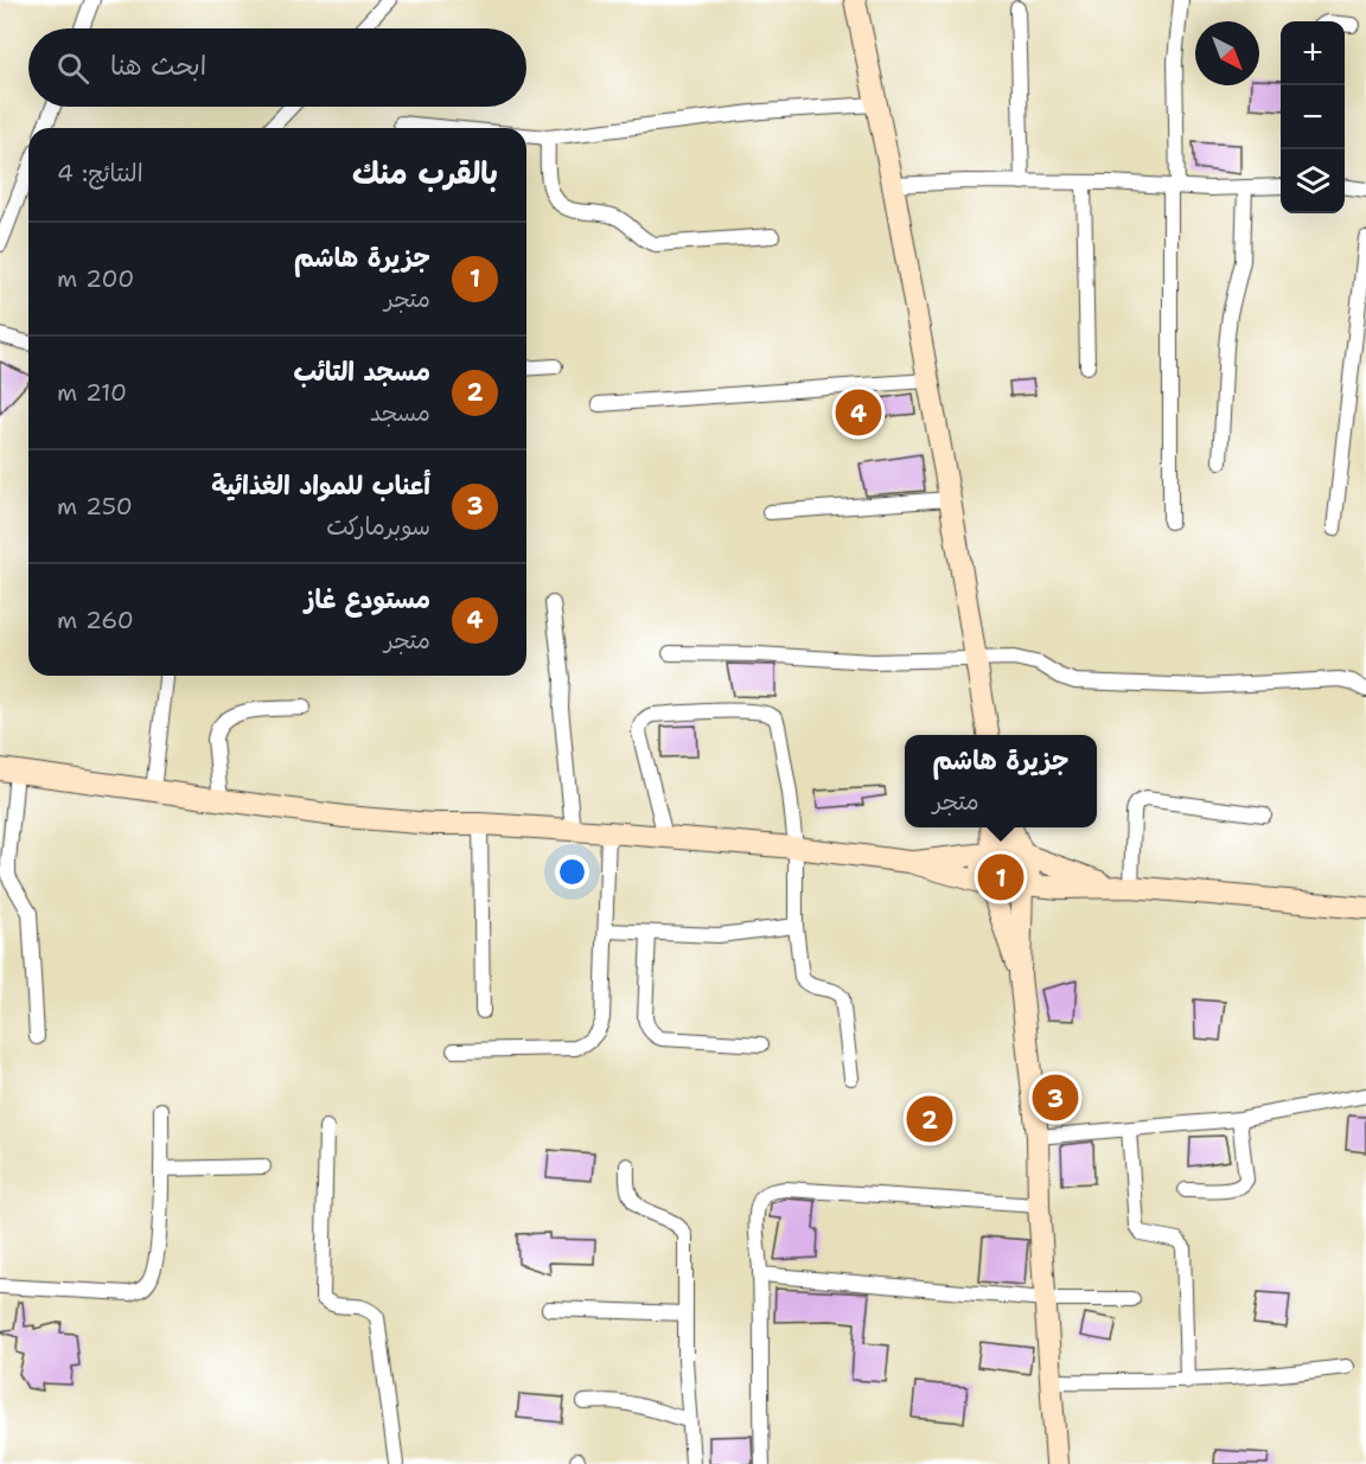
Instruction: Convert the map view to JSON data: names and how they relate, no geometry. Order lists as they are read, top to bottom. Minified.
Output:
{"north":"bottom right","page":{"map_buttons":["+","−"],"search":"ابحث هنا","heading":["بالقرب منك","النتائج: 4"],"list":[{"mark":"1","name":"جزيرة هاشم","note":"متجر","value":"200 m"},{"mark":"2","name":"مسجد التائب","note":"مسجد","value":"210 m"},{"mark":"3","name":"أعناب للمواد الغذائية","note":"سوبرماركت","value":"250 m"},{"mark":"4","name":"مستودع غاز","note":"متجر","value":"260 m"}],"pins":["4","1","3","2"],"popup":["جزيرة هاشم","متجر"]}}
